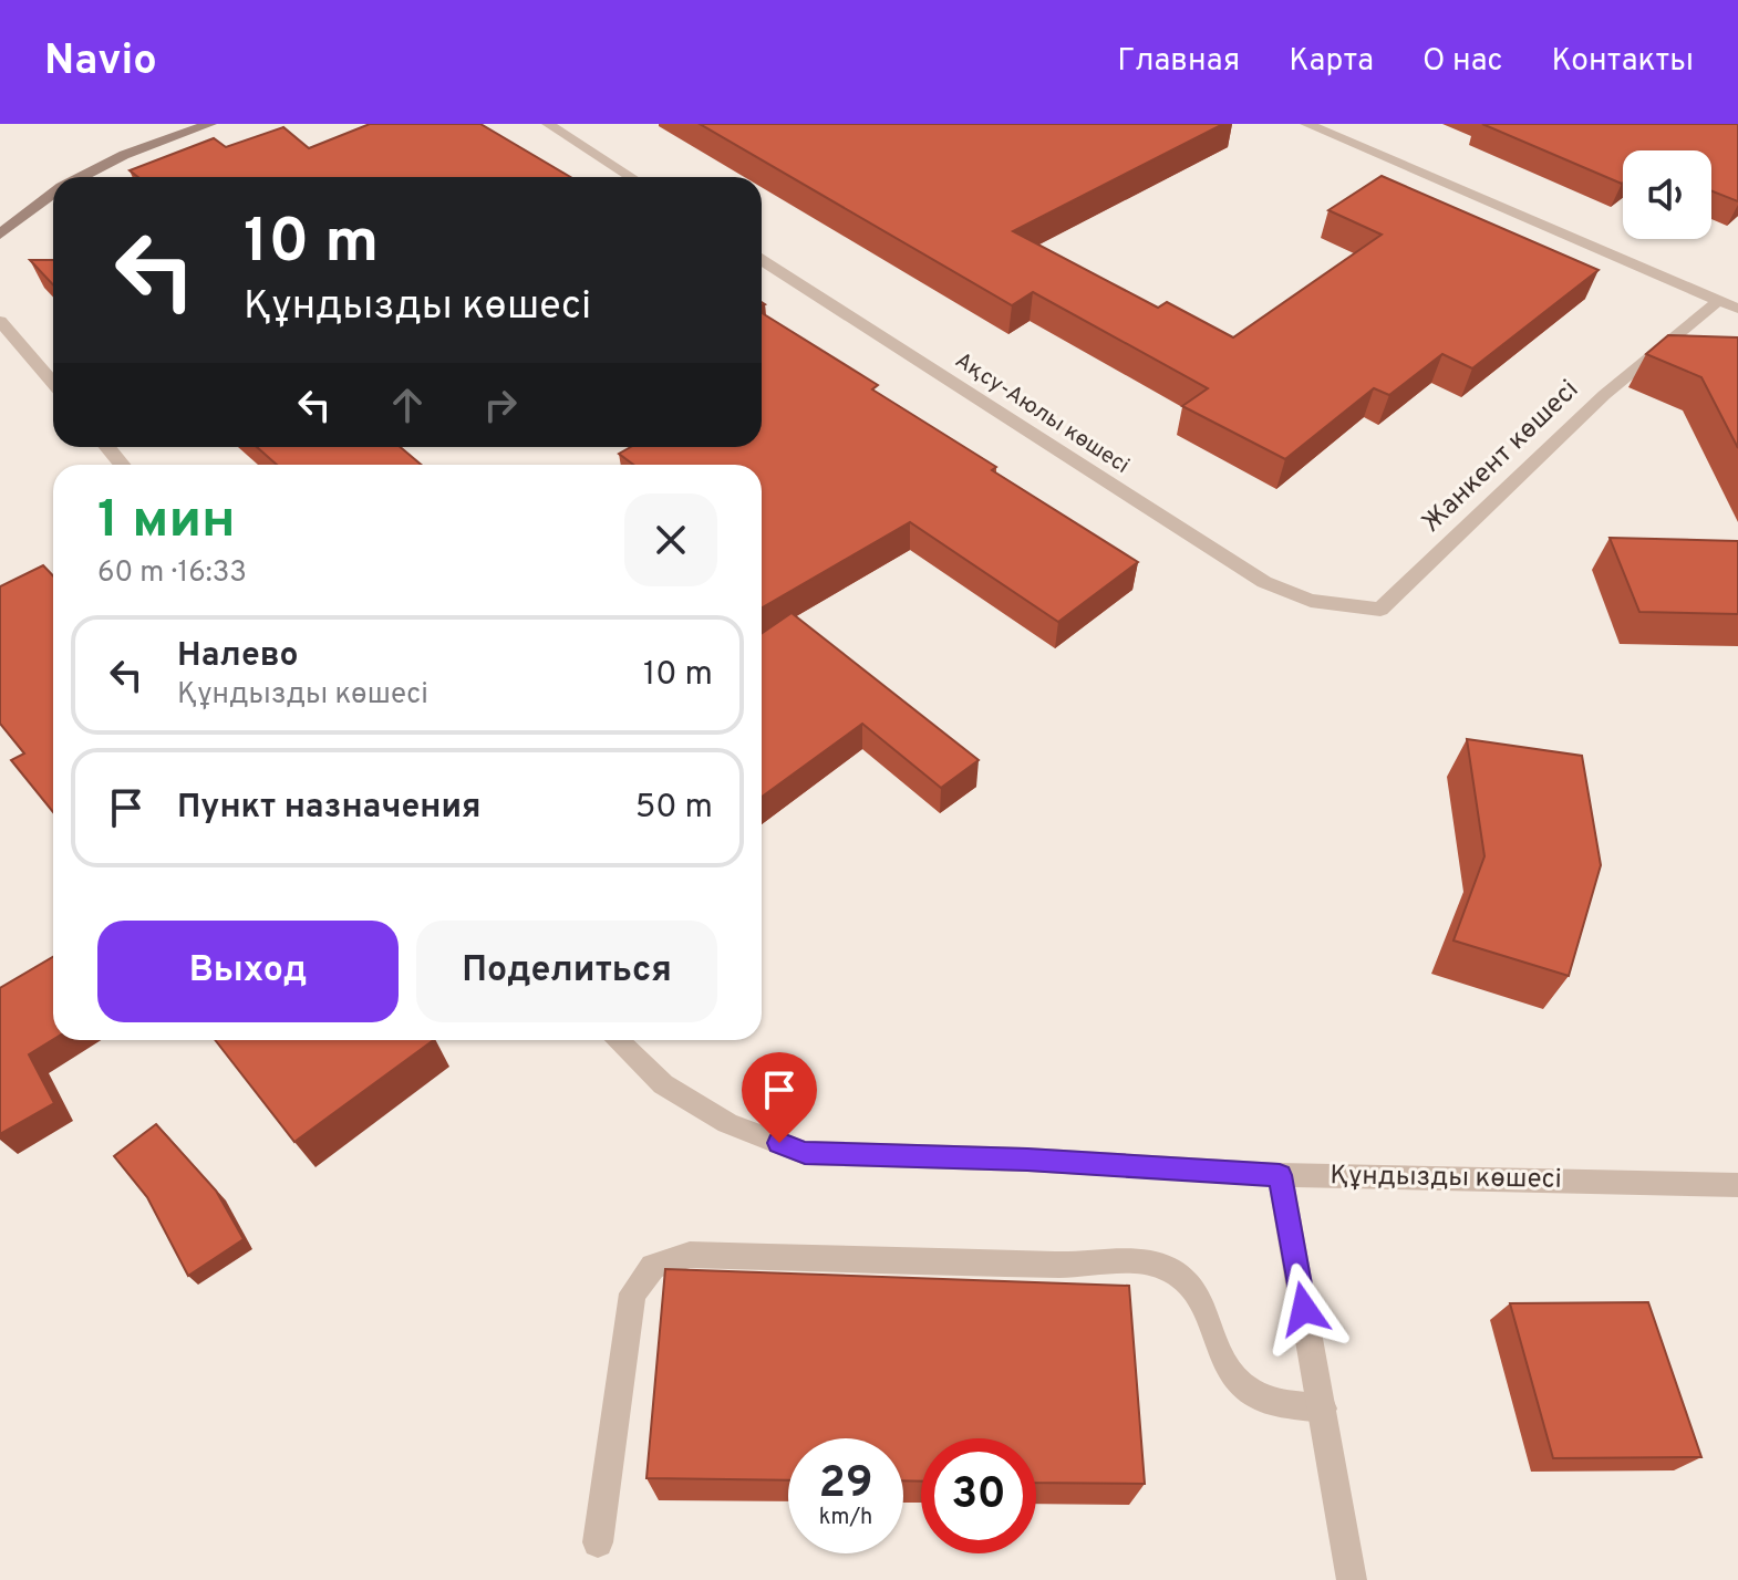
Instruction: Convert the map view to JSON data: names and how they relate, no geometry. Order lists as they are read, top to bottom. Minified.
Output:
{"streets":{"street":["Ақсу-Аюлы көшесі","Жанкент көшесі","Құндызды көшесі"]},"crossings":[["Ақсу-Аюлы көшесі","Жанкент көшесі"]],"page":{"header":"Navio","nav":["Главная","Карта","О нас","Контакты"],"turn":["10 m","Құндызды көшесі"],"heading":["1 мин","60 m · 16:33"],"list":[{"name":"Налево","note":"Құндызды көшесі","value":"10 m"},{"name":"Пункт назначения","value":"50 m"}],"buttons":["Выход","Поделиться"],"speed":"29 km/h","limit":"30"}}
